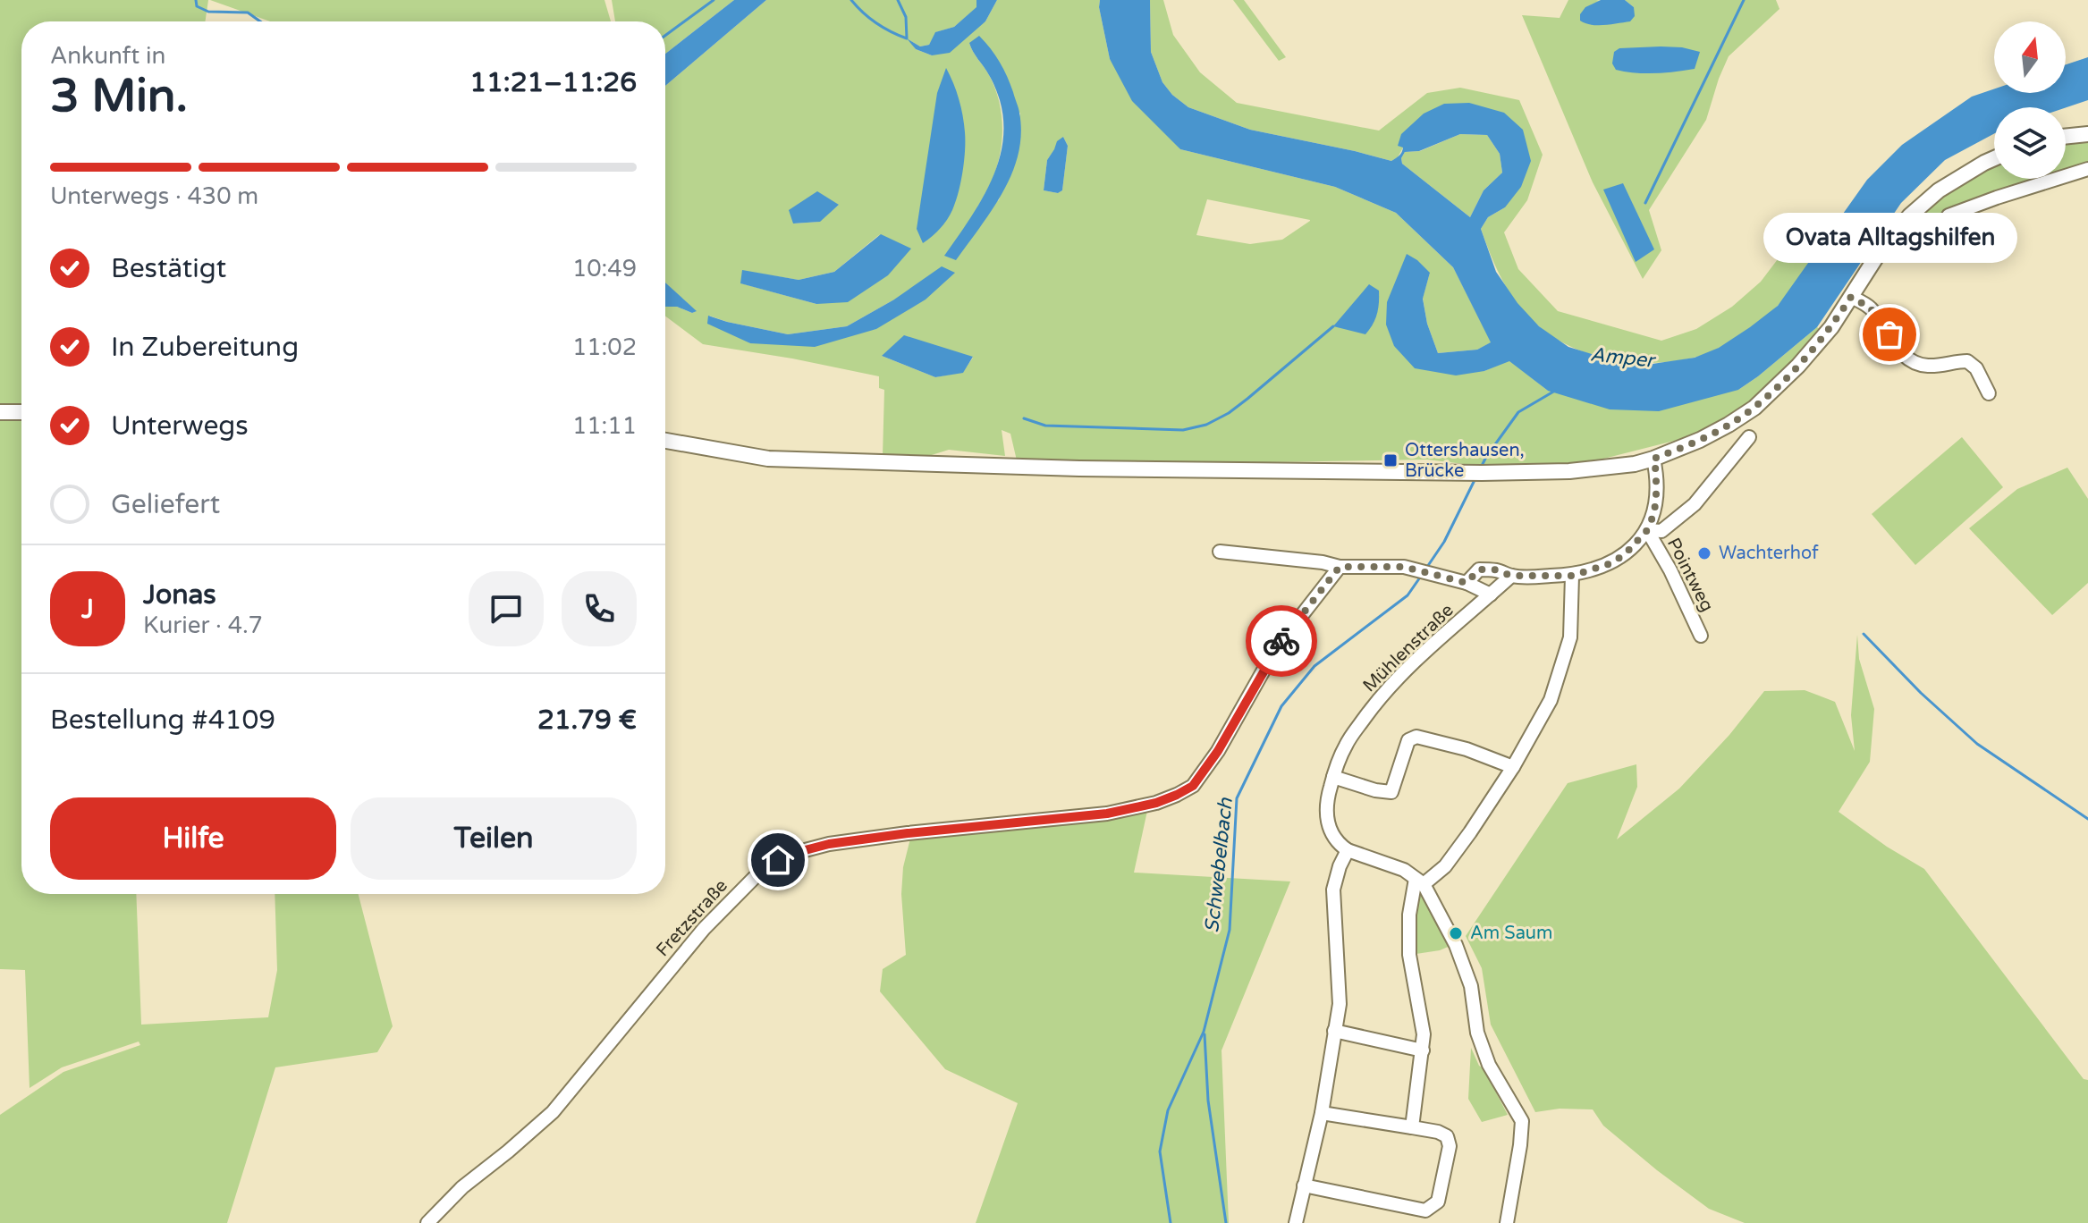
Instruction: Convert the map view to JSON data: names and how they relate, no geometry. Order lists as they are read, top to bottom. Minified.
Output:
{"streets":{"street":["Pointweg","Mühlenstraße","Fretzstraße"]},"water":["Amper","Schwebelbach"],"places":{"other":["Ovata Alltagshilfen","Wachterhof","Am Saum"],"transit":["Ottershausen, Brücke"]},"north":"top","page":{"heading":["3 Min.","Ankunft in","11:21–11:26"],"panel":["Jonas","Kurier · 4.7","Bestellung #4109","21.79 €"],"bar":"Unterwegs · 430 m","bubble":"Ovata Alltagshilfen","list":[["Bestätigt","10:49"],["In Zubereitung","11:02"],["Unterwegs","11:11"],"Geliefert"],"round":"J","buttons":["Hilfe","Teilen"]}}
